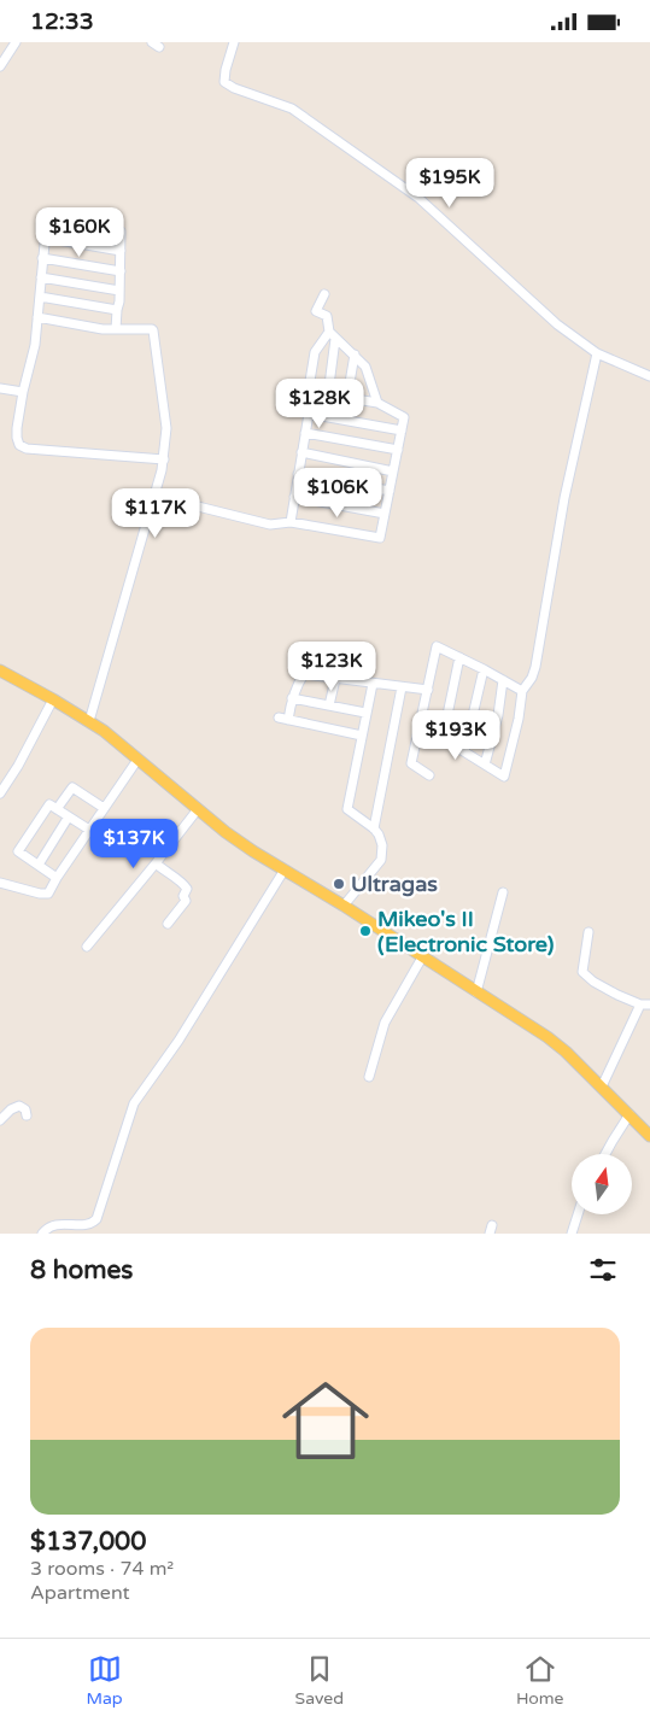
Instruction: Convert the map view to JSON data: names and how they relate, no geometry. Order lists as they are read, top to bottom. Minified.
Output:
{"places":["Ultragas","Mikeo's II (Electronic Store)"],"north":"top","page":{"status":"12:33","price":["$195K","$160K","$128K","$106K","$117K","$123K","$193K","$137K"],"heading":"8 homes","list":[{"name":"$137,000","note":"3 rooms · 74 m² · Apartment"}],"tabs":["Map","Saved","Home"]}}
